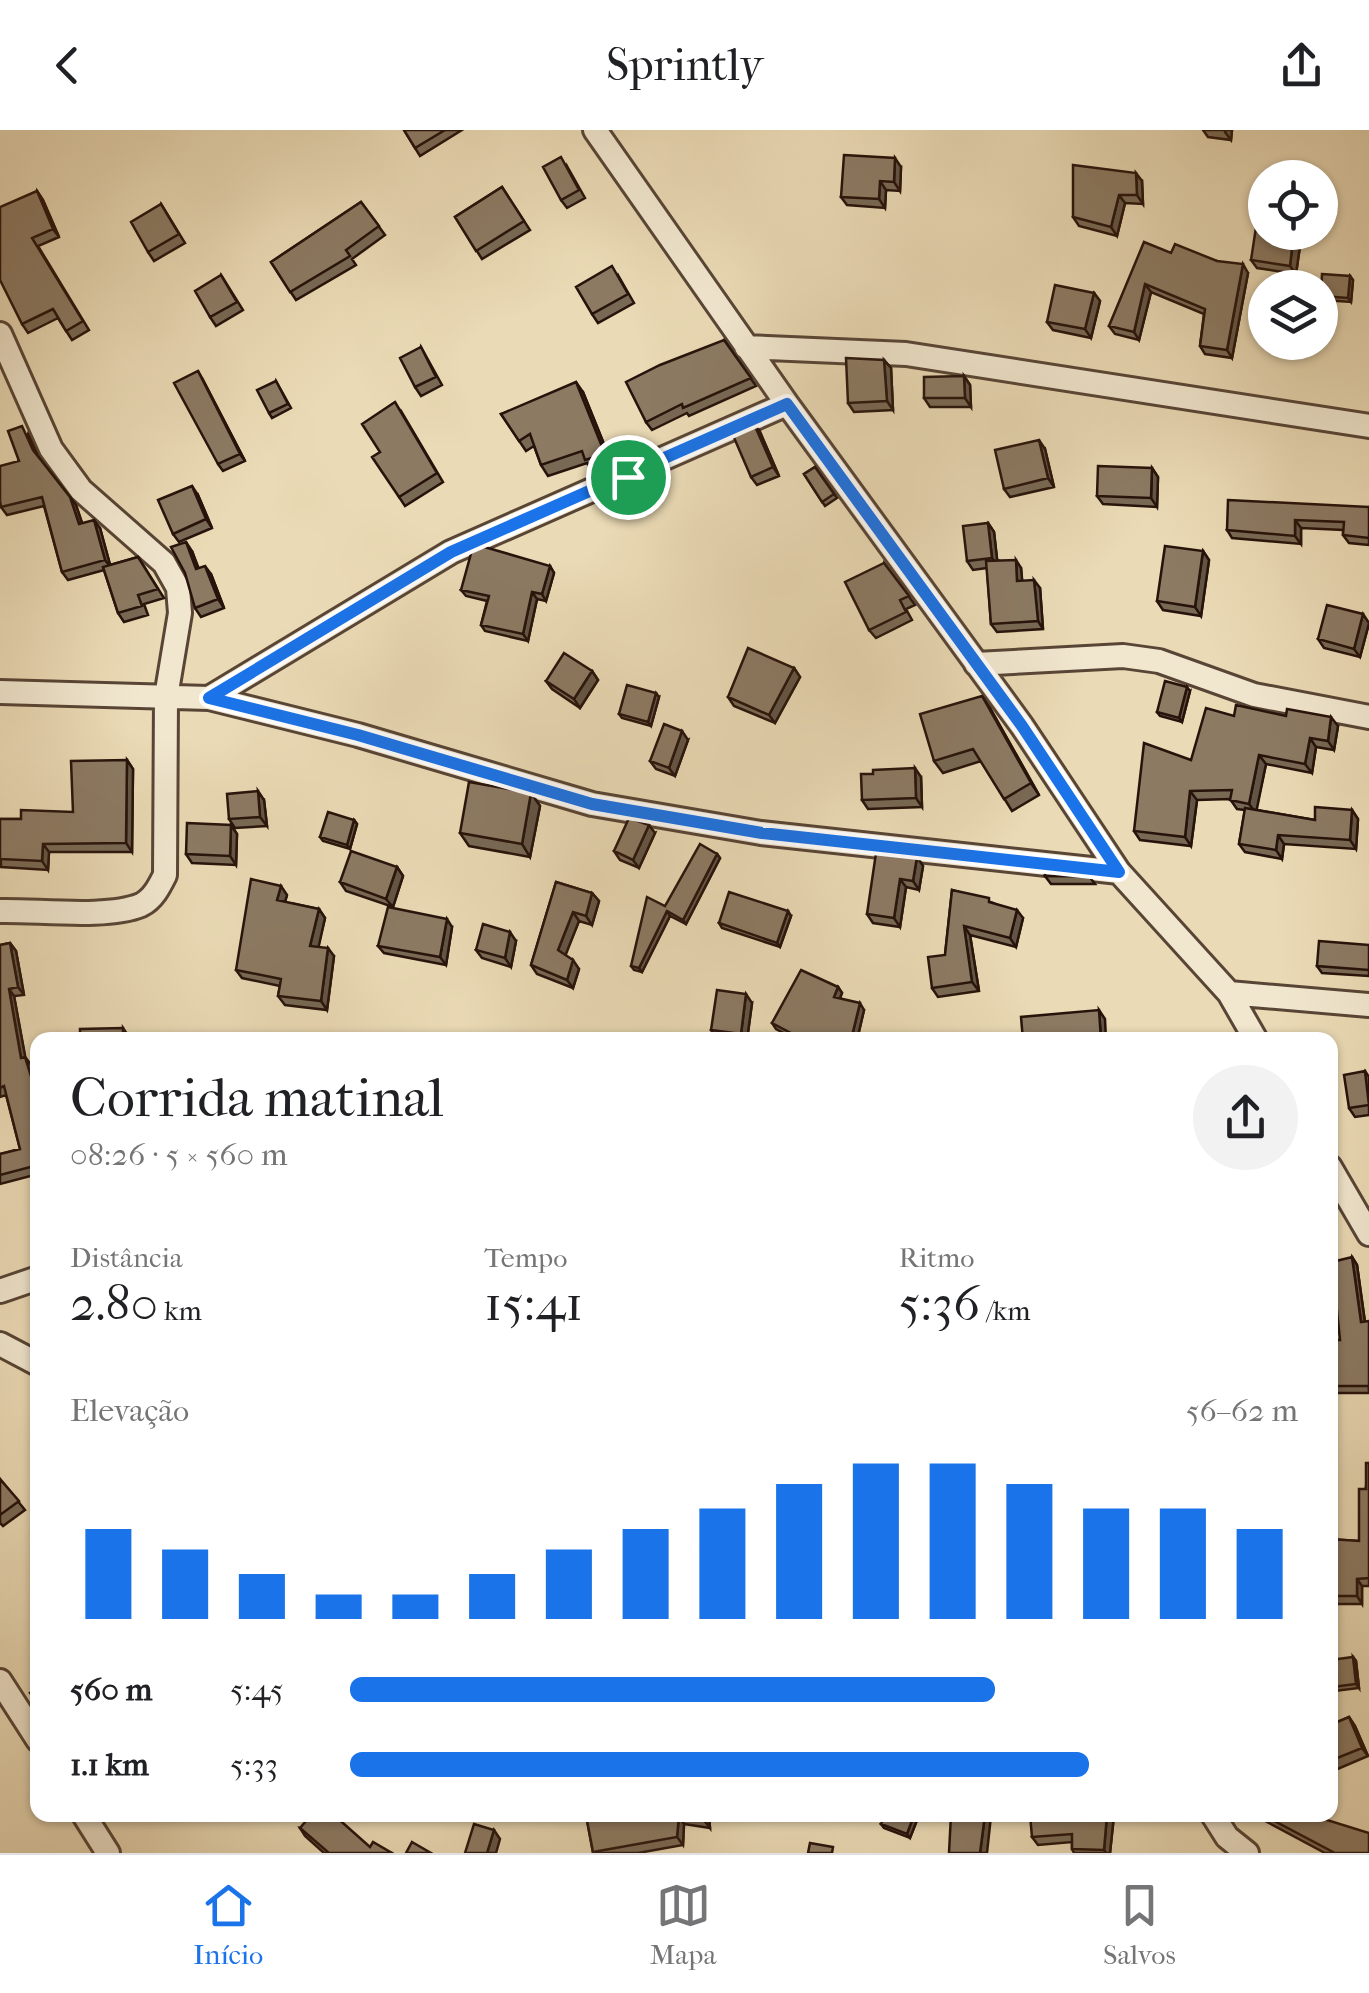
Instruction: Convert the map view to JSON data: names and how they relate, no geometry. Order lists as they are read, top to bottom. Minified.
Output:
{"page":{"header":"Sprintly","heading":["Corrida matinal","08:26 · 5 × 560 m"],"stats":[["Distância","2.80 km"],["Tempo","15:41"],["Ritmo","5:36 /km"]],"chart":["Elevação","56–62 m"],"list":[{"name":"560 m","note":"5:45"},{"name":"1.1 km","note":"5:33"}],"tabs":["Início","Mapa","Salvos"]}}
